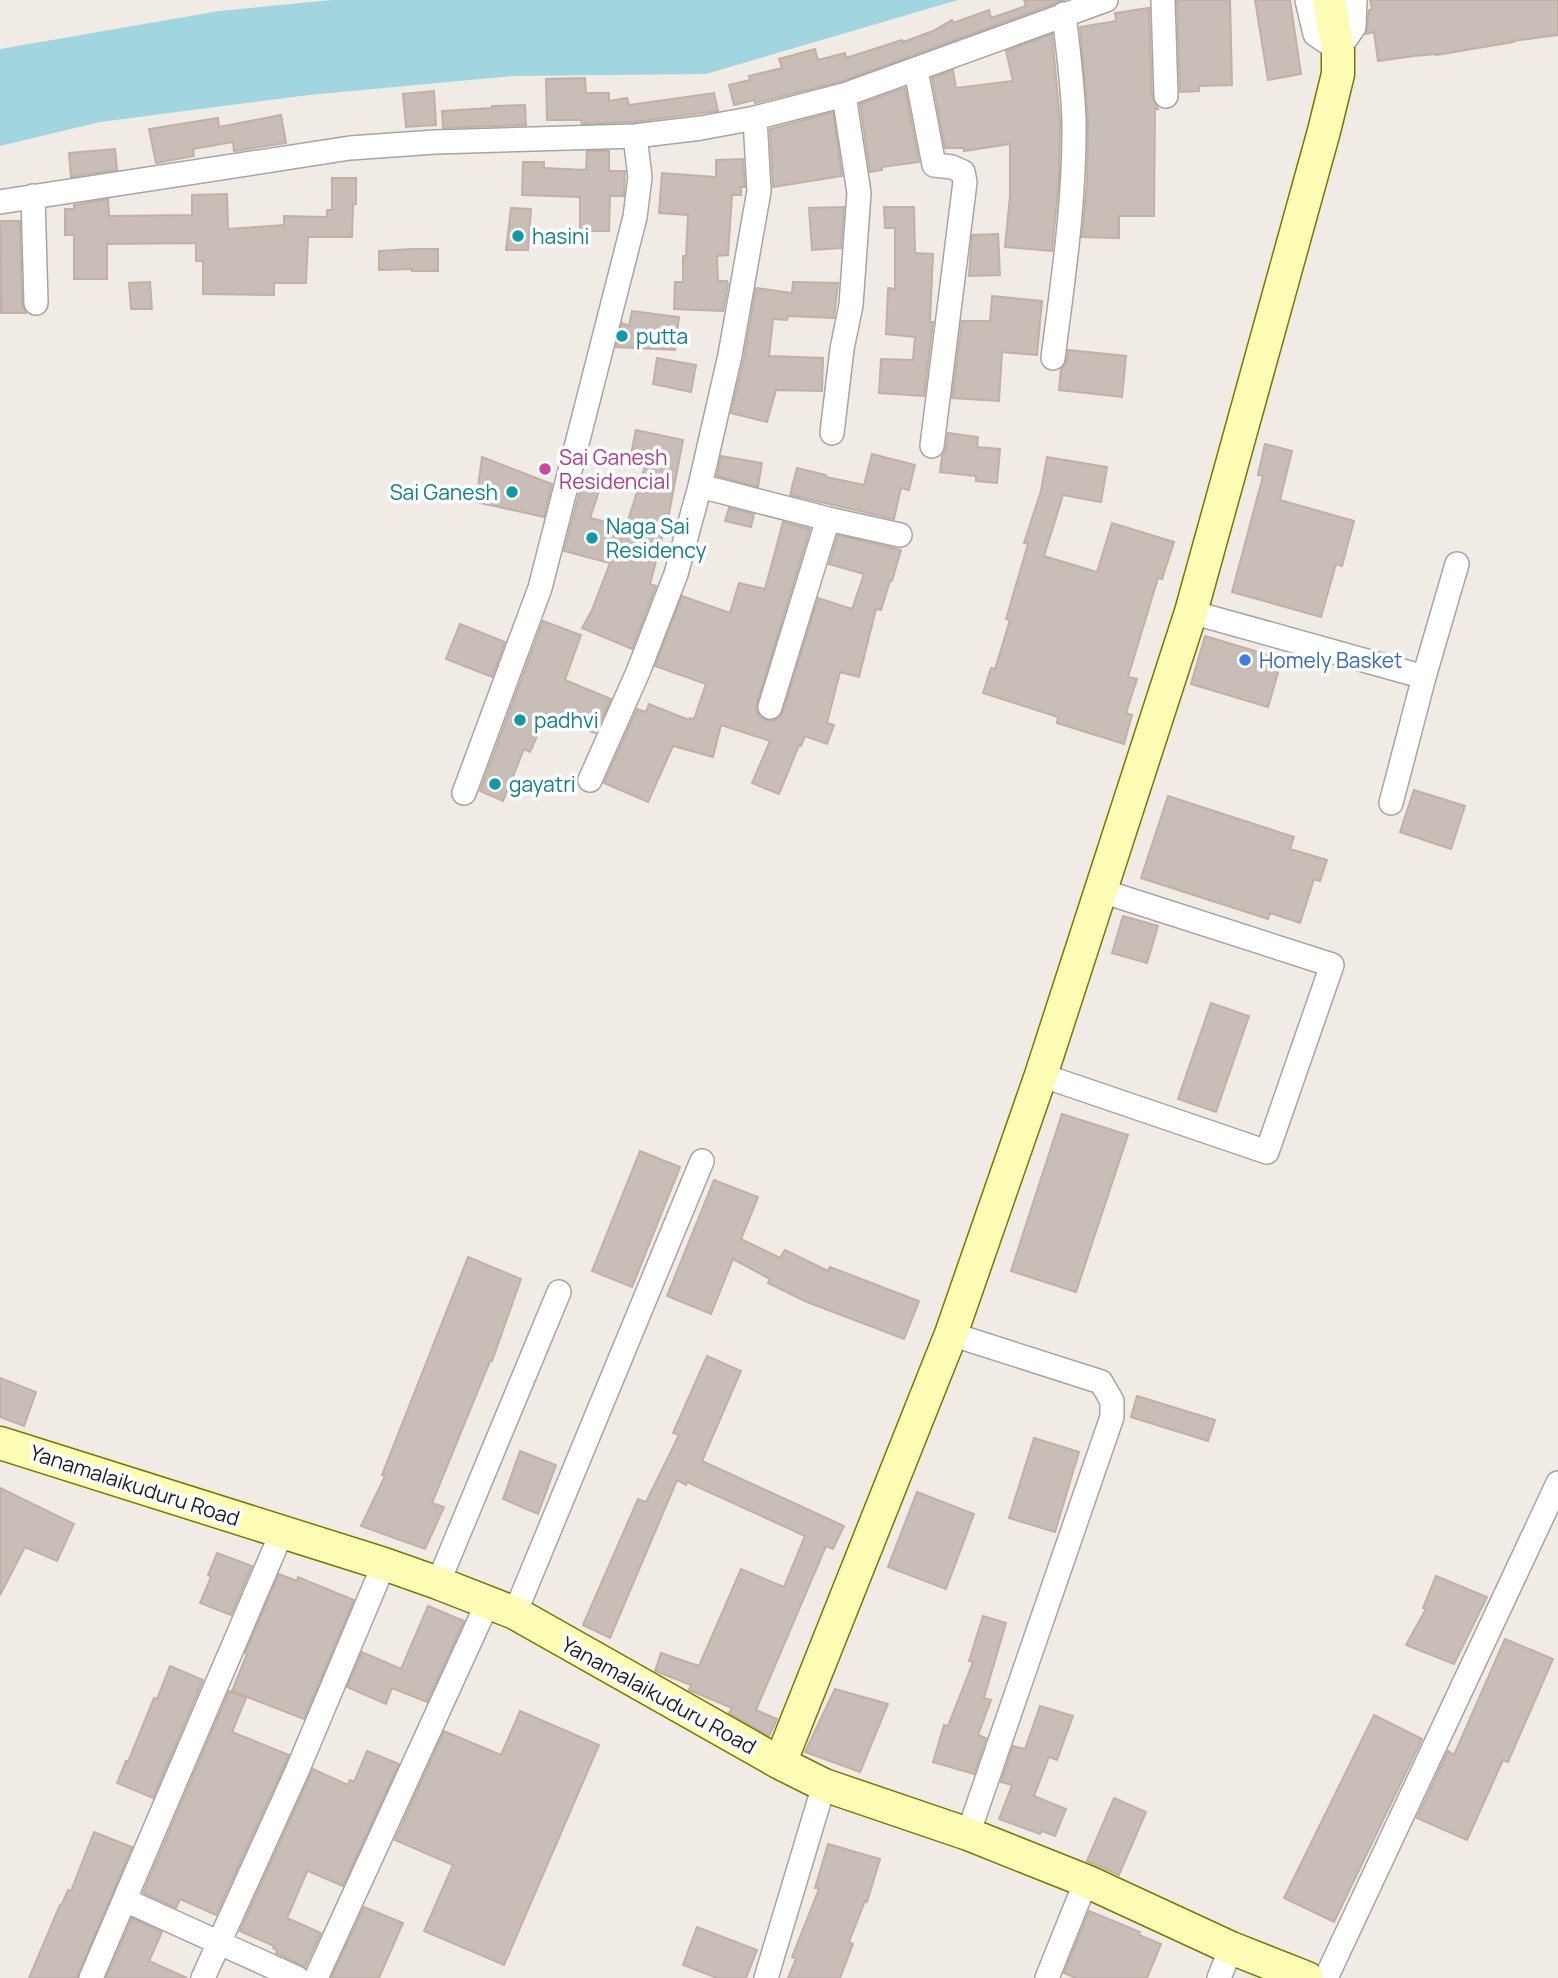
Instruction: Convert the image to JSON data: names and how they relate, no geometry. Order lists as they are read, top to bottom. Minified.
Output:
{"streets":{"street":["Yanamalaikuduru Road"]},"places":["hasini","putta","Sai Ganesh Residencial","Sai Ganesh","Naga Sai Residency","Homely Basket","padhvi","gayatri"]}
